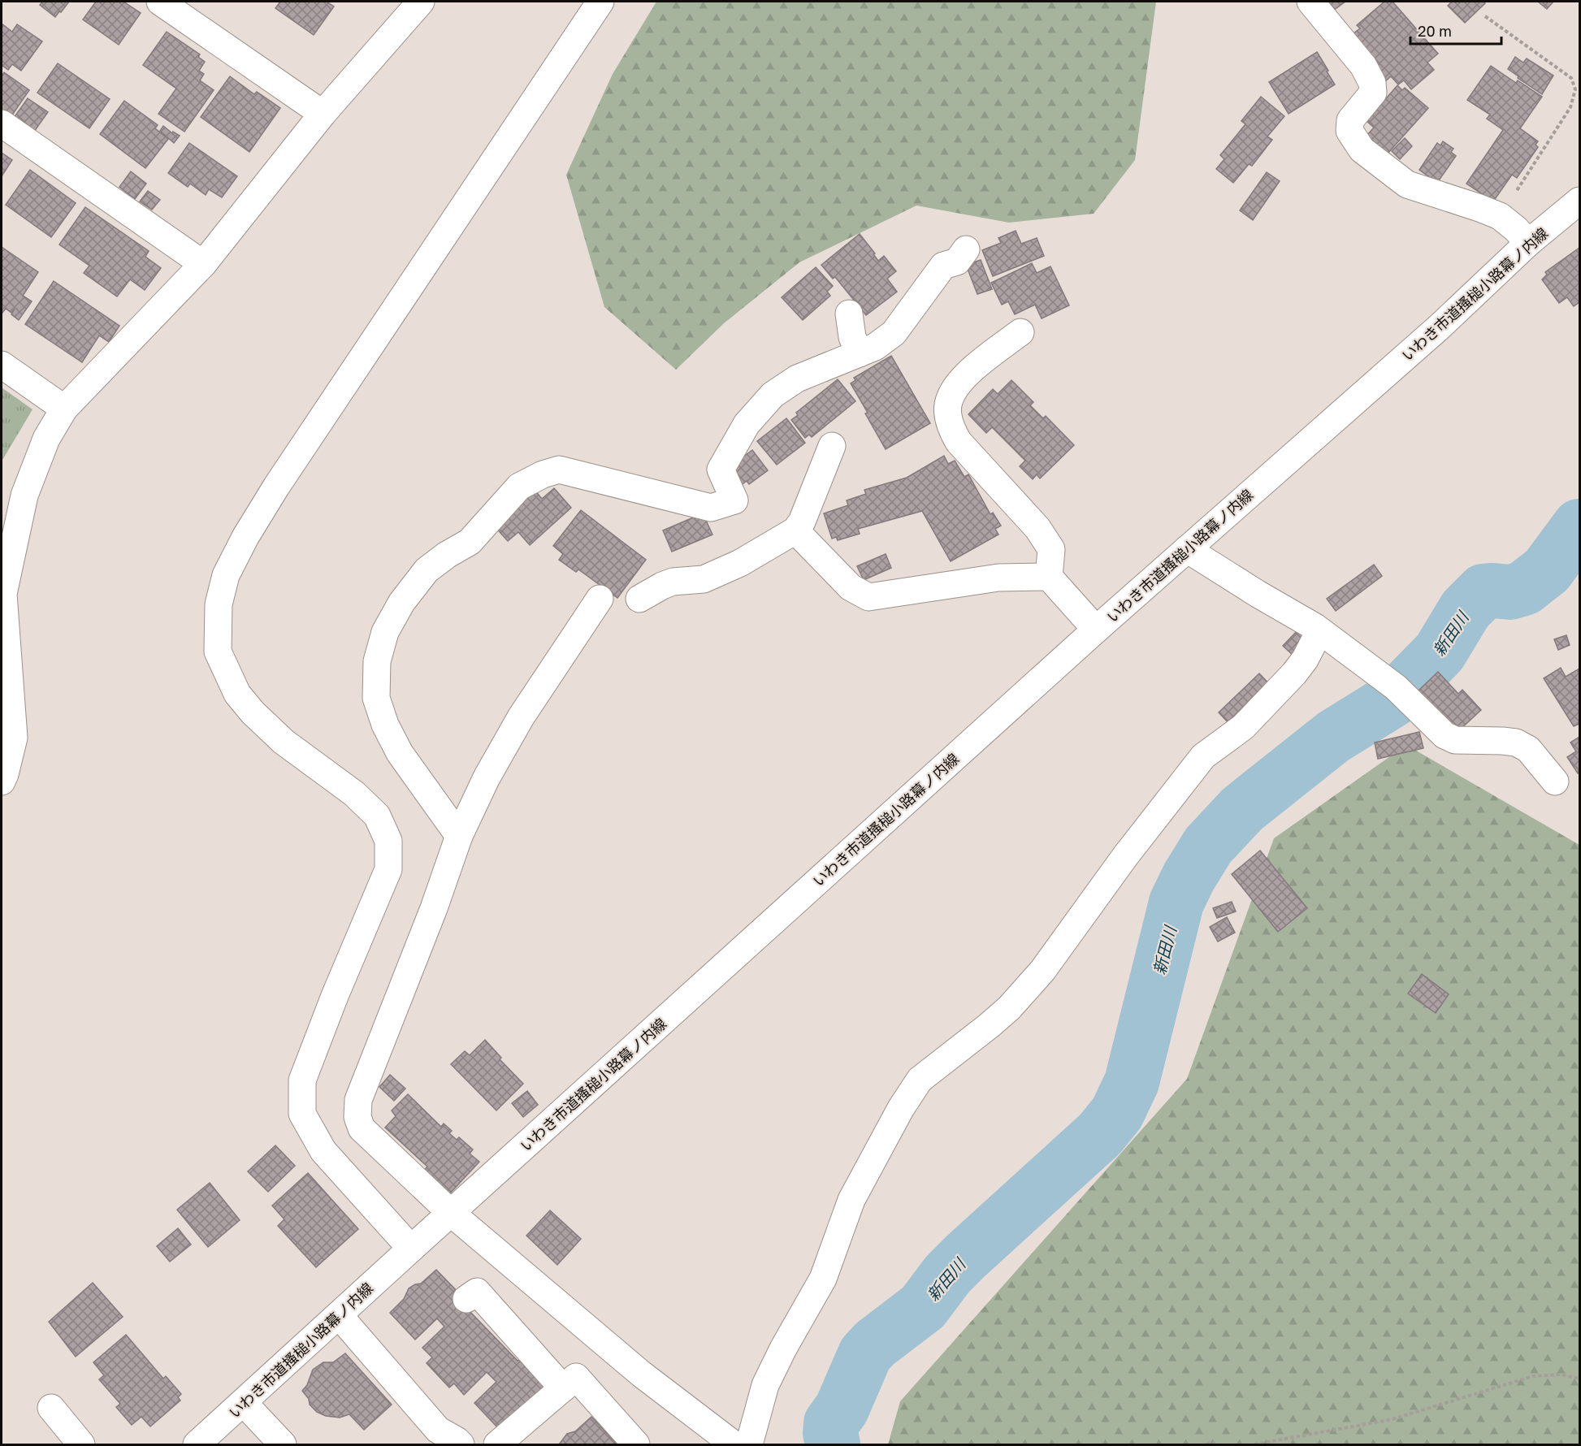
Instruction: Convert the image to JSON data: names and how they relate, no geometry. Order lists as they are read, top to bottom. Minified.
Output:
{"streets":{"street":["いわき市道搔槌小路幕ノ内線"]},"water":["新田川"],"scale_bar":"20 m"}
